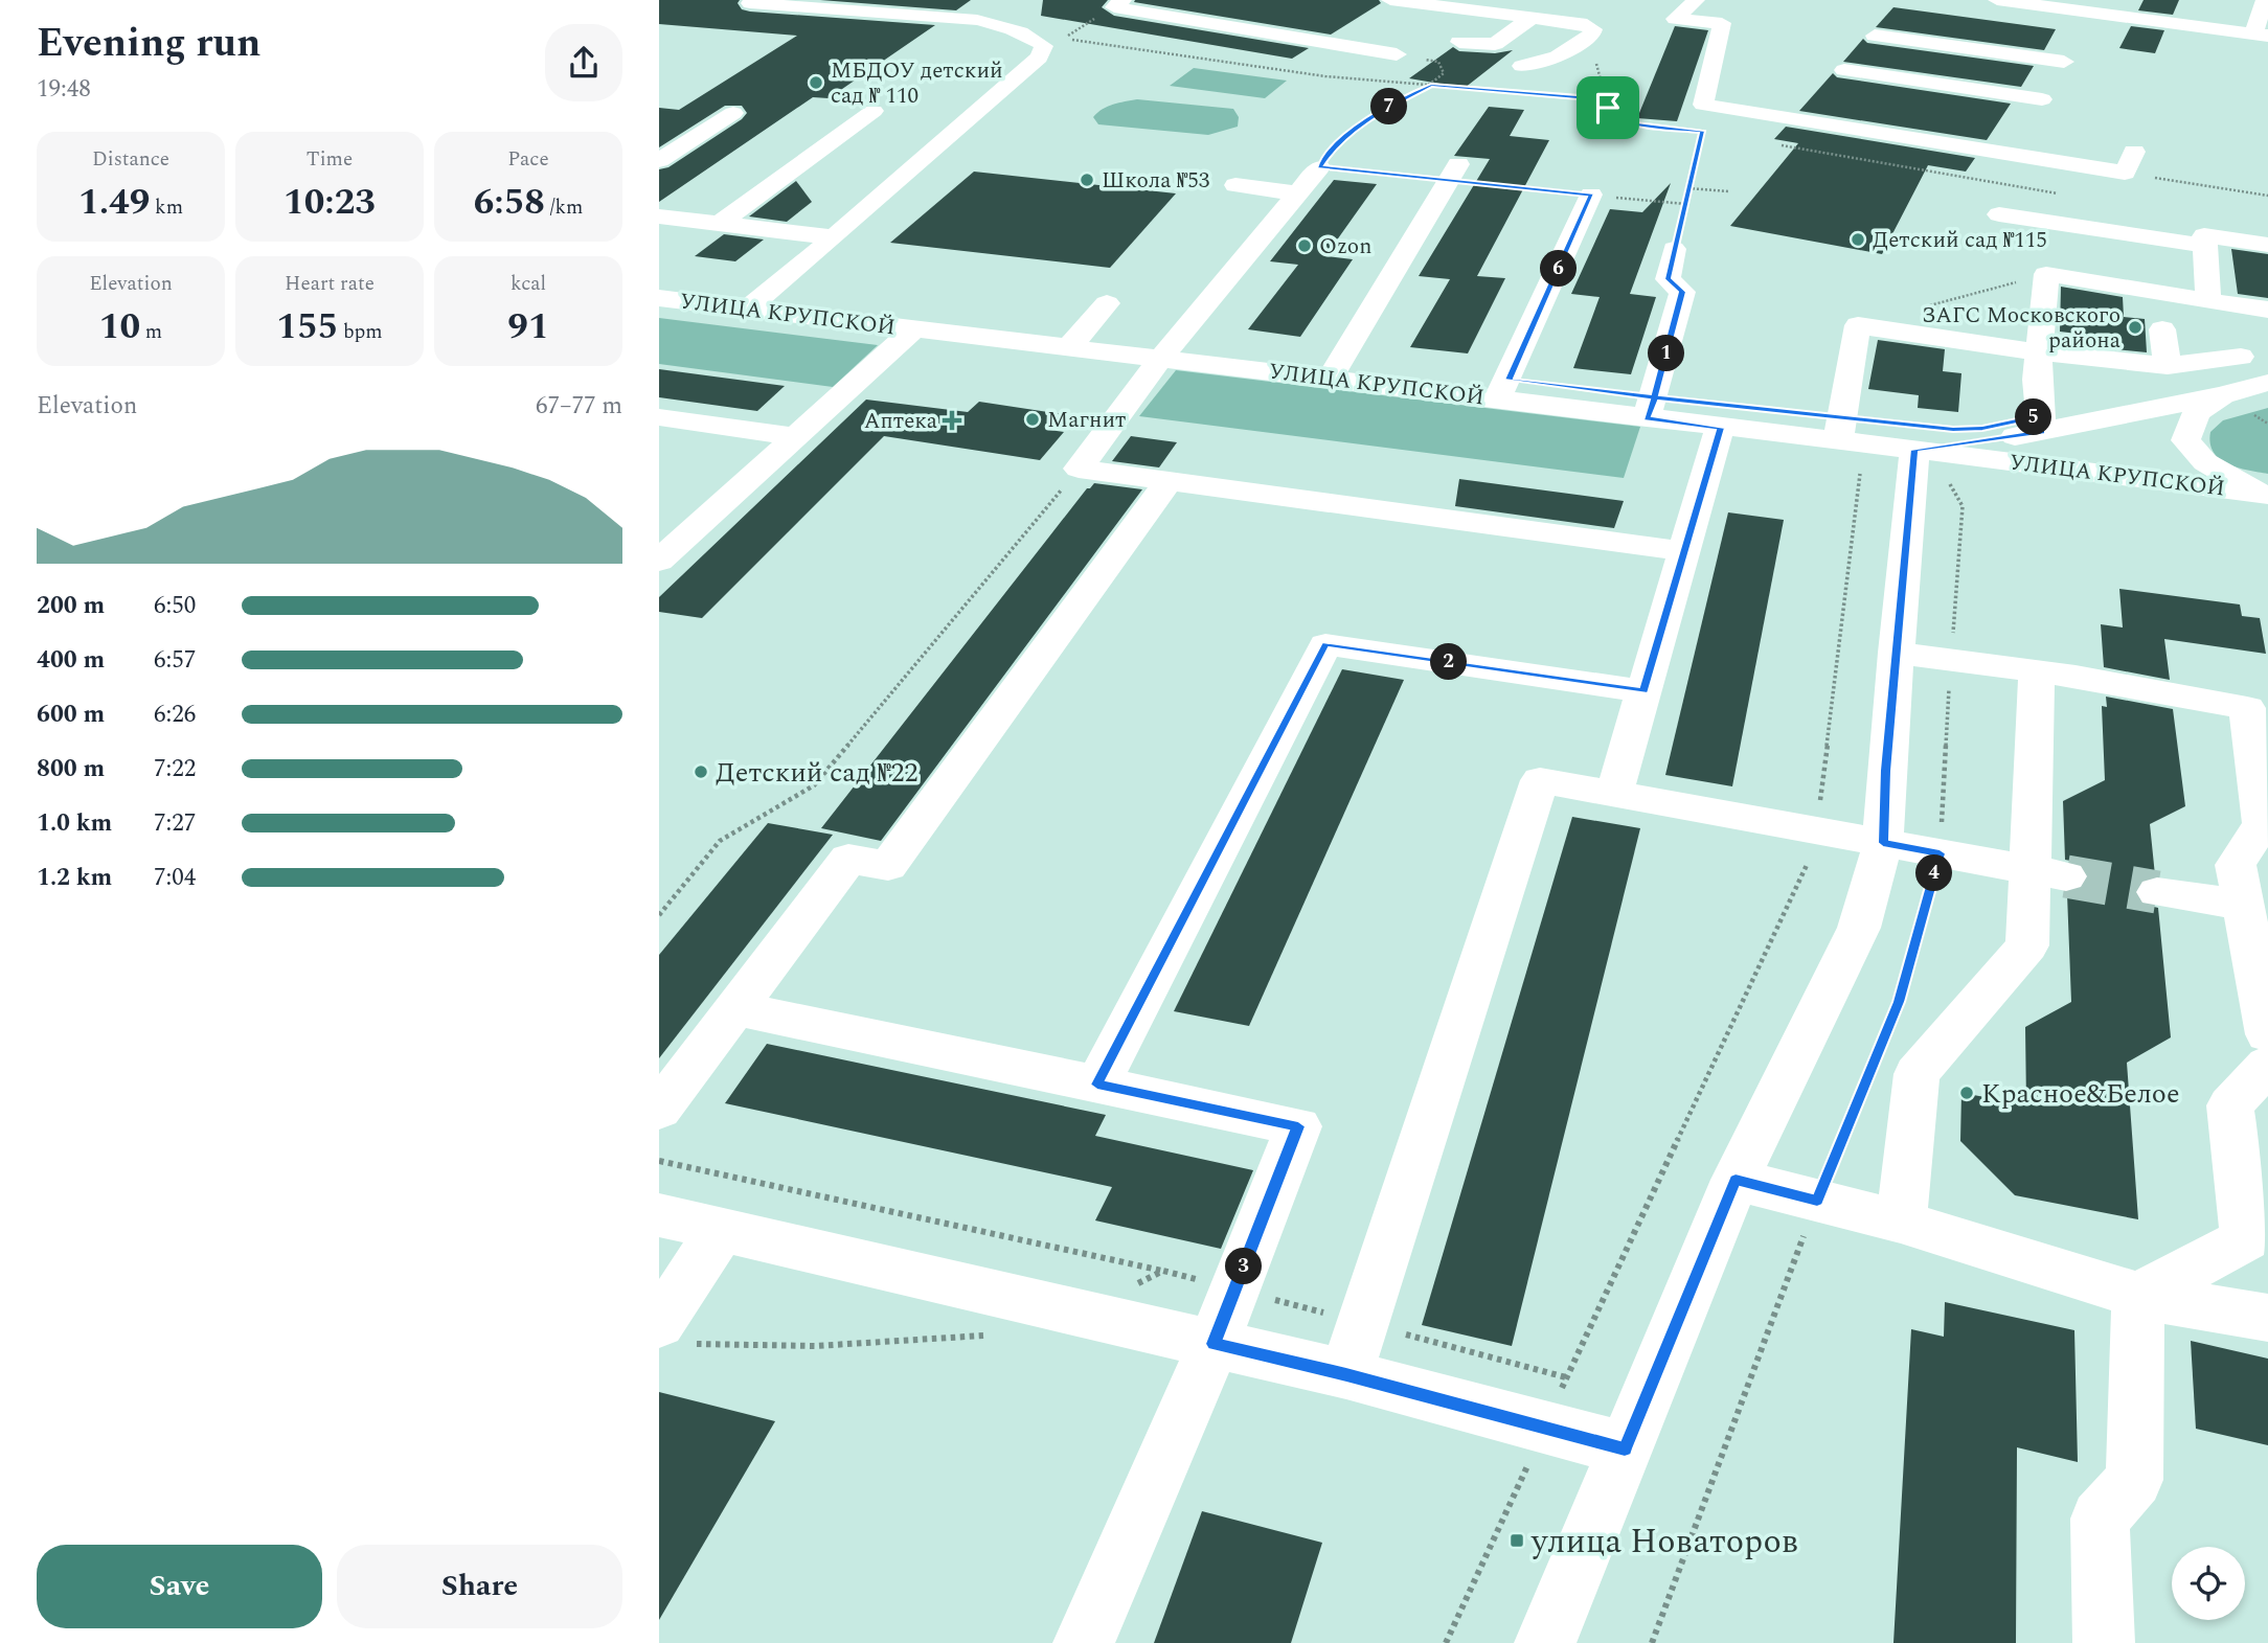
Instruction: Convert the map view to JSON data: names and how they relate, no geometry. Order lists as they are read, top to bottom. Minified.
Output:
{"streets":{"street":["УЛИЦА КРУПСКОЙ"]},"places":{"other":["МБДОУ детский сад № 110","Школа №53","Детский сад №115","Ozon","ЗАГС Московского района","Магнит","Детский сад №22","Красное&Белое"],"health":["Аптека"],"transit":["улица Новаторов"]},"page":{"heading":["Evening run","19:48"],"pins":["7","6","1","5","2","4","3"],"stats":[["Distance","1.49 km"],["Time","10:23"],["Pace","6:58 /km"],["Elevation","10 m"],["Heart rate","155 bpm"],["kcal","91"]],"chart":["Elevation","67–77 m"],"list":[{"name":"200 m","note":"6:50"},{"name":"400 m","note":"6:57"},{"name":"600 m","note":"6:26"},{"name":"800 m","note":"7:22"},{"name":"1.0 km","note":"7:27"},{"name":"1.2 km","note":"7:04"}],"buttons":["Save","Share"]}}
